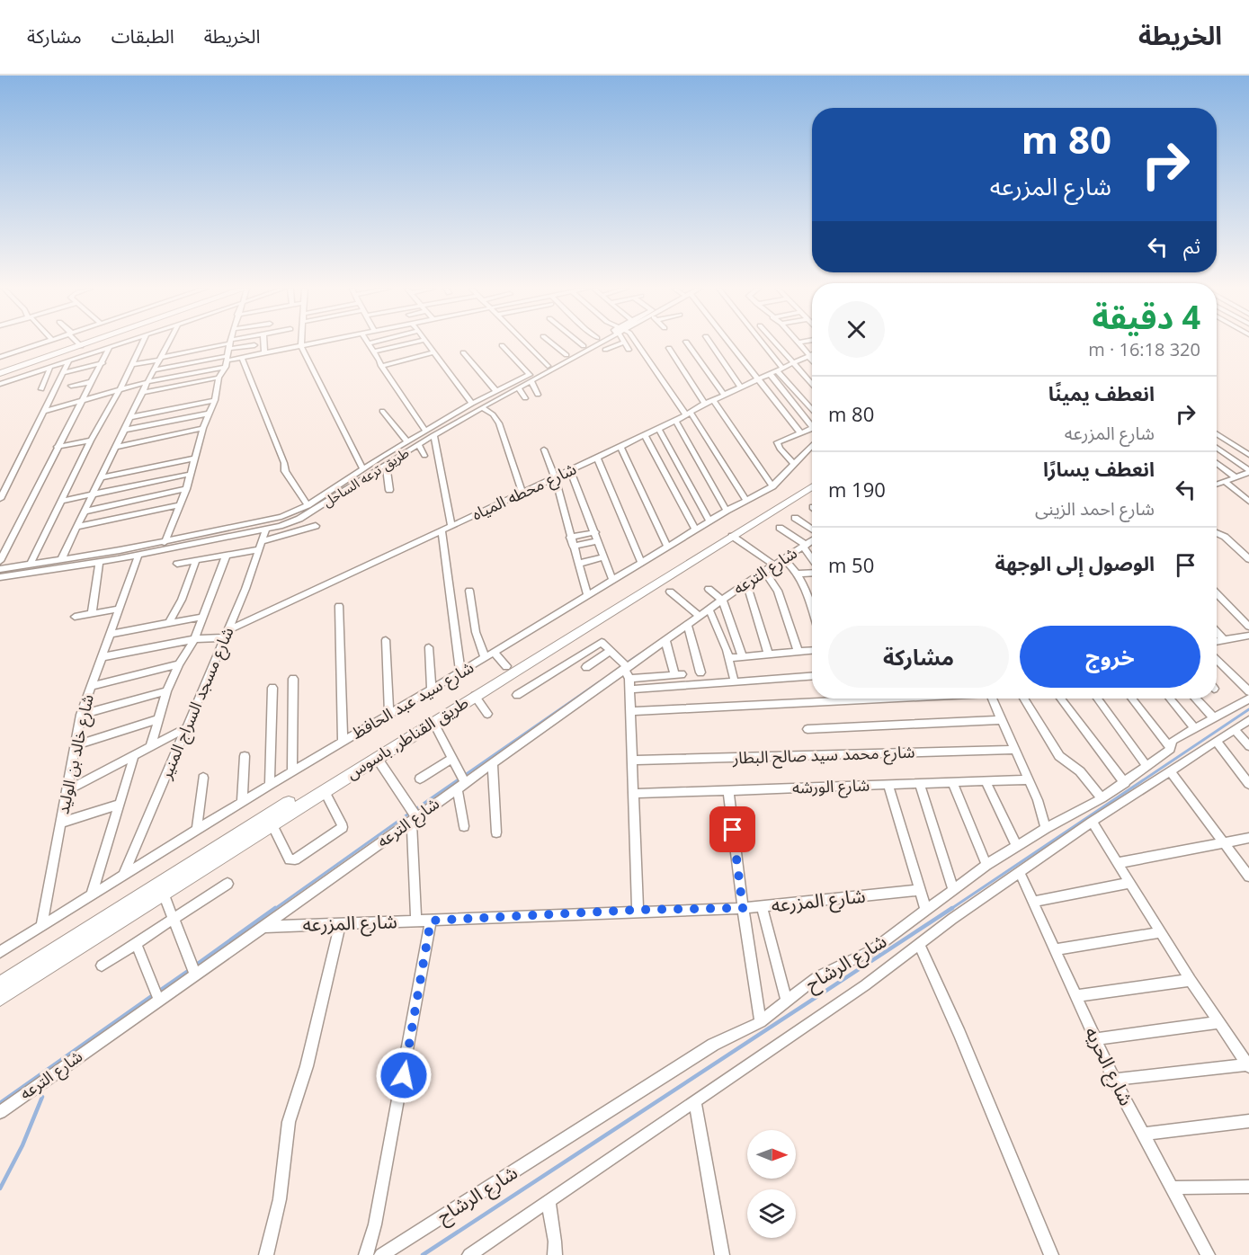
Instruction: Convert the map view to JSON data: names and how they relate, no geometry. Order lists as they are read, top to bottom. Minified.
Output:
{"streets":{"main road":["طريق القناطر, باسوس"],"street":["طريق ترعه الساحل","شارع محطه المياه","شارع الترعه","شارع سيد عبد الحافظ","شارع مسجد السراج المنير","شارع خالد بن الوليد","شارع محمد سيد صالح البطار","شارع الورشه","شارع المزرعه","شارع الرشاح","شارع الحريه"]},"crossings":[["طريق ترعه الساحل","شارع مسجد السراج المنير"],["طريق ترعه الساحل","شارع خالد بن الوليد"],["شارع محطه المياه","شارع مسجد السراج المنير"],["شارع الترعه","شارع المزرعه"],["شارع سيد عبد الحافظ","شارع مسجد السراج المنير"],["شارع سيد عبد الحافظ","شارع خالد بن الوليد"],["شارع الرشاح","شارع الحريه"]],"north":"right","page":{"header":"الخريطة","nav":["الخريطة","الطبقات","مشاركة"],"turn":["80 m","شارع المزرعه"],"then":"ثم","heading":["4 دقيقة","320 m · 16:18"],"list":[{"name":"انعطف يمينًا","note":"شارع المزرعه","value":"80 m"},{"name":"انعطف يسارًا","note":"شارع احمد الزينى","value":"190 m"},{"name":"الوصول إلى الوجهة","value":"50 m"}],"buttons":["خروج","مشاركة"]}}
